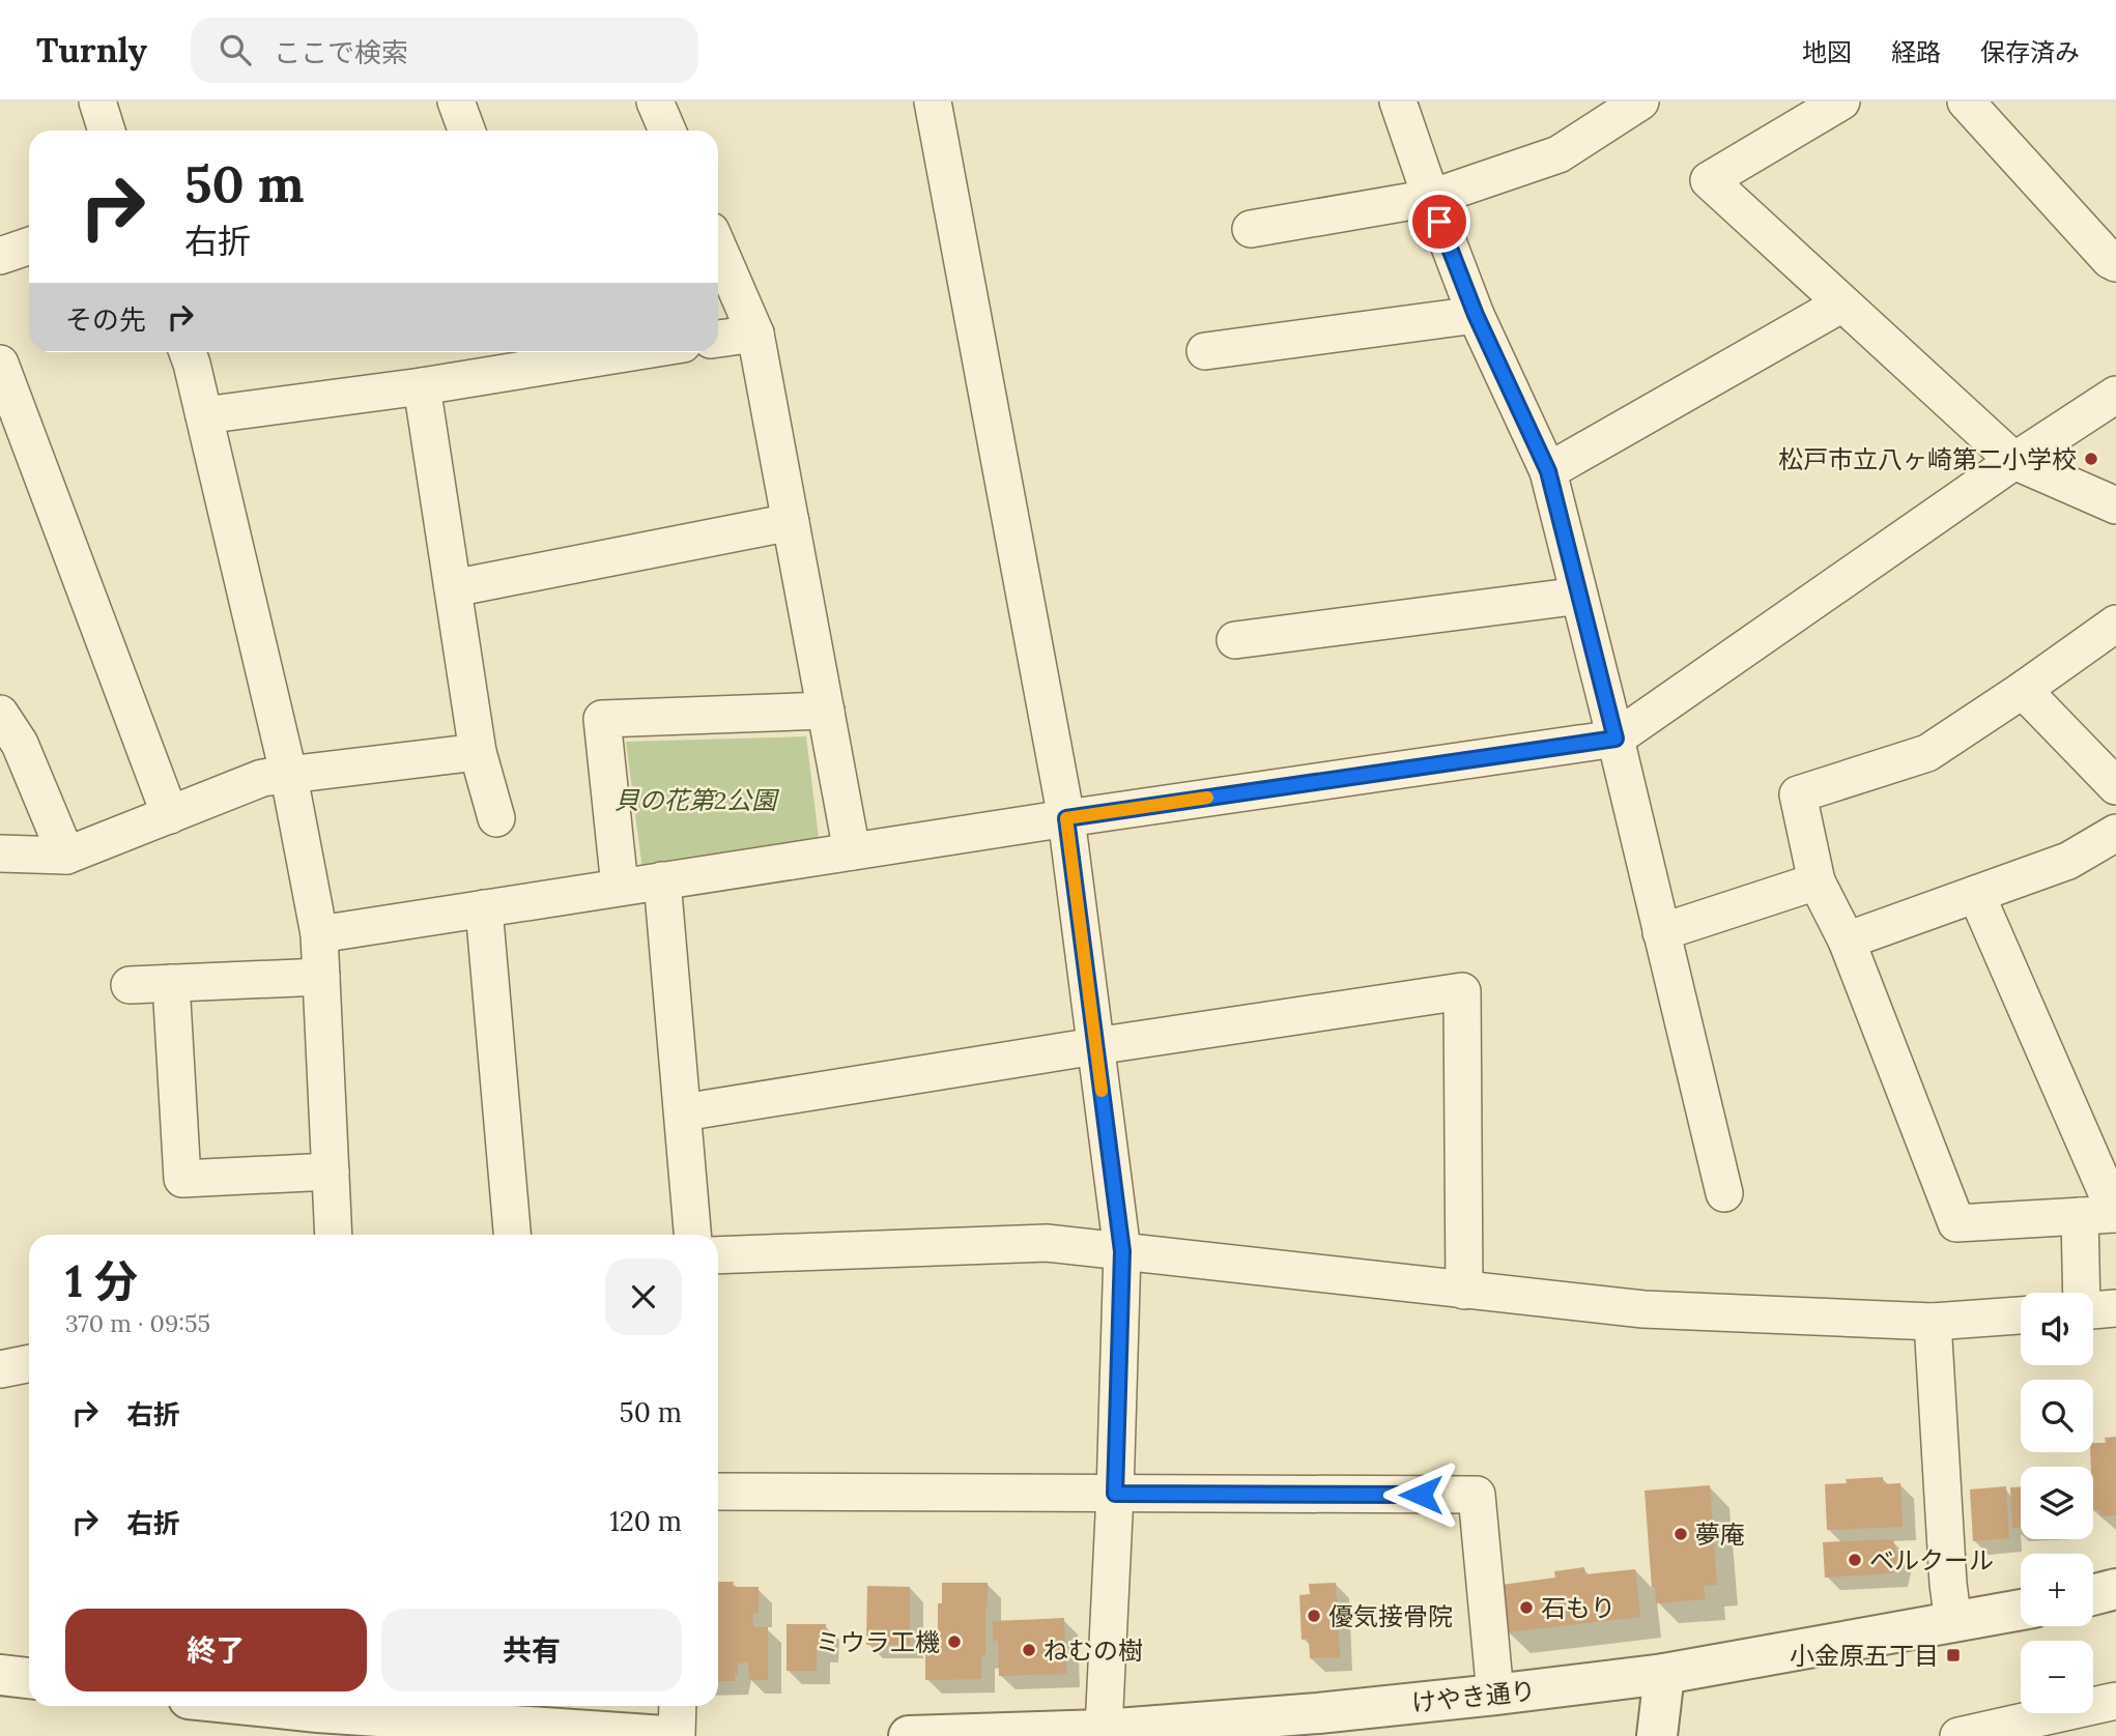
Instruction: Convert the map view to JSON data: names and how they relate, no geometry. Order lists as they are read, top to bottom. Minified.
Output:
{"streets":{"street":["けやき通り"]},"parks":["貝の花第2公園"],"places":{"other":["松戸市立八ヶ崎第二小学校","夢庵","ベルクール","石もり","優気接骨院","ミウラ工機","ねむの樹"],"transit":["小金原五丁目"]},"page":{"header":"Turnly","search":"ここで検索","nav":["地図","経路","保存済み"],"turn":["50 m","右折"],"then":"その先","heading":["1 分","370 m · 09:55"],"map_buttons":["+","−"],"list":[{"name":"右折","value":"50 m"},{"name":"右折","value":"120 m"}],"buttons":["終了","共有"]}}
